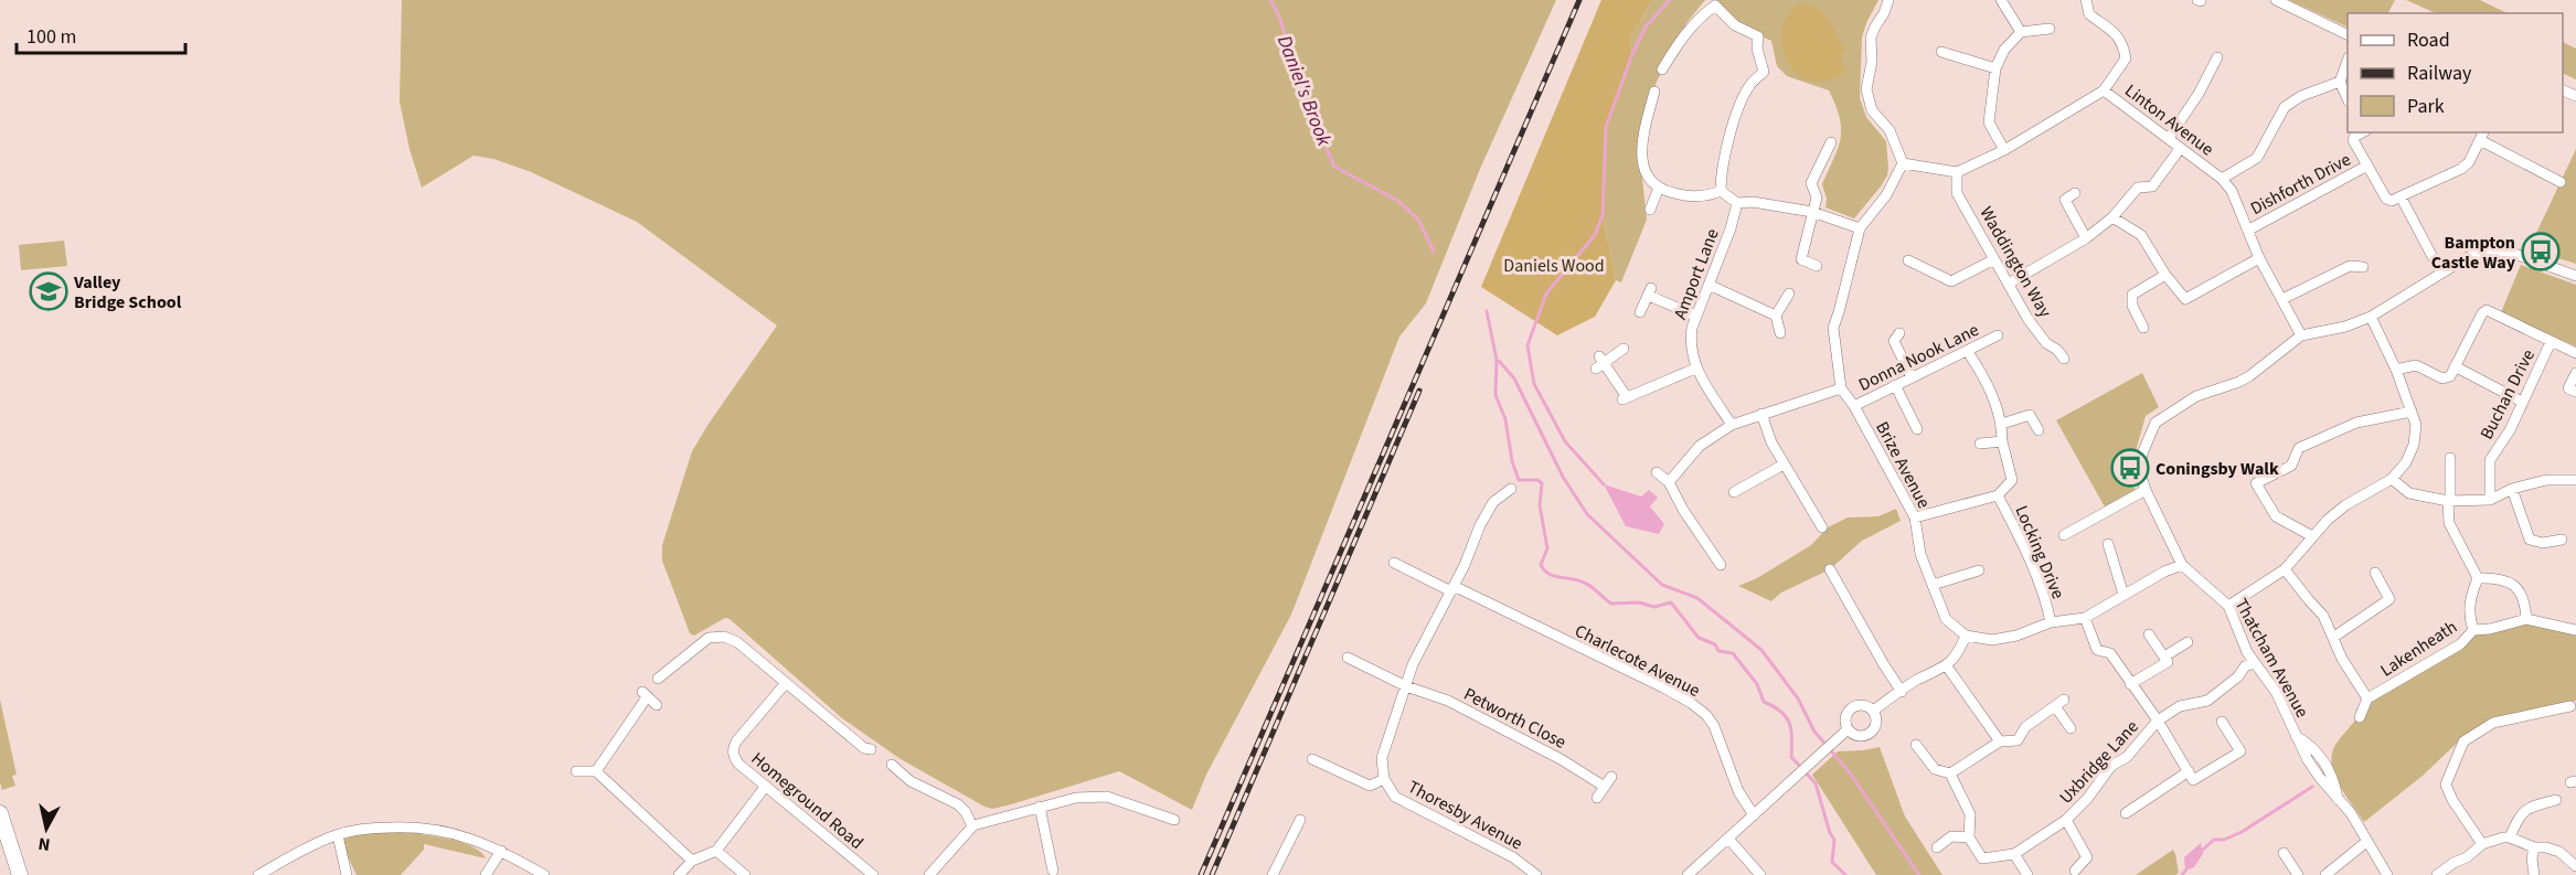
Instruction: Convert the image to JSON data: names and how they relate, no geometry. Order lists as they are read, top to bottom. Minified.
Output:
{"streets":{"street":["Linton Avenue","Dishforth Drive","Waddington Way","Amport Lane","Donna Nook Lane","Buchan Drive","Brize Avenue","Locking Drive","Lakenheath","Thatcham Avenue","Charlecote Avenue","Petworth Close","Uxbridge Lane","Homeground Road","Thoresby Avenue"]},"crossings":[["Linton Avenue","Dishforth Drive"],["Linton Avenue","Waddington Way"],["Linton Avenue","Thatcham Avenue"],["Donna Nook Lane","Brize Avenue"],["Thatcham Avenue","Uxbridge Lane"],["Charlecote Avenue","Thoresby Avenue"],["Petworth Close","Thoresby Avenue"]],"water":["Daniel's Brook"],"parks":["Daniels Wood"],"places":{"bus stop":["Bampton Castle Way","Coningsby Walk"],"school or university":["Valley Bridge School"]},"legend":["Road","Railway","Park"],"scale_bar":"100 m","north":"bottom"}
